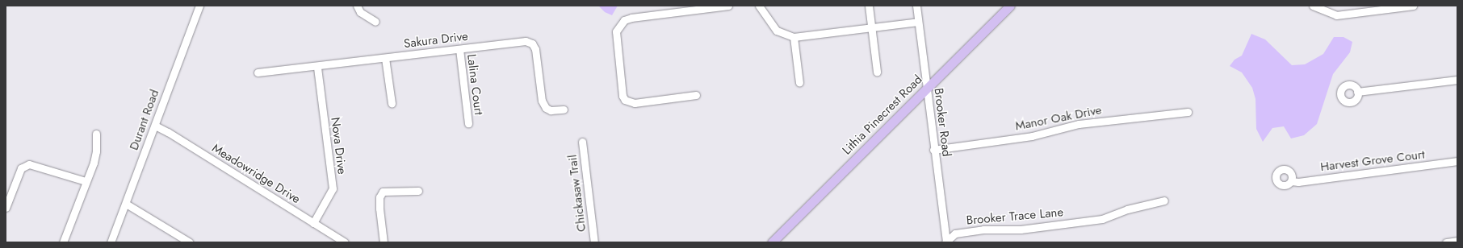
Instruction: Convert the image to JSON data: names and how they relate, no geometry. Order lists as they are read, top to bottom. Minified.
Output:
{"streets":{"main road":["Lithia Pinecrest Road"],"street":["Sakura Drive","Lalina Court","Manor Oak Drive","Durant Road","Brooker Road","Nova Drive","Harvest Grove Court","Meadowridge Drive","Chickasaw Trail","Brooker Trace Lane"]},"crossings":[["Sakura Drive","Lalina Court"],["Sakura Drive","Nova Drive"],["Lithia Pinecrest Road","Brooker Road"],["Manor Oak Drive","Brooker Road"],["Durant Road","Meadowridge Drive"],["Brooker Road","Brooker Trace Lane"],["Nova Drive","Meadowridge Drive"]]}
